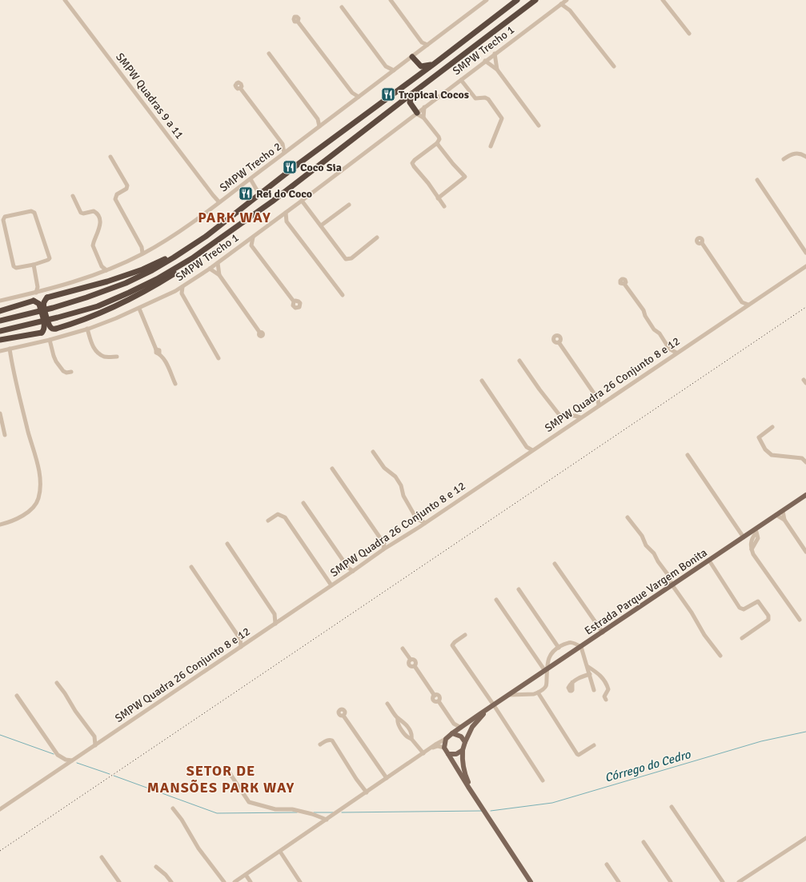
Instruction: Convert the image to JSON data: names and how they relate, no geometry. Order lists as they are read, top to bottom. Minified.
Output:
{"streets":{"main road":["Estrada Parque Vargem Bonita"],"street":["SMPW Trecho 1","SMPW Quadras 9 a 11","SMPW Trecho 2","SMPW Quadra 26 Conjunto 8 e 12"]},"crossings":[["SMPW Quadras 9 a 11","SMPW Trecho 2"]],"districts":["PARK WAY","SETOR DE MANSÕES PARK WAY"],"water":["Córrego do Cedro"],"places":{"restaurant":["Tropical Cocos","Coco Sia","Rei do Coco"]}}
